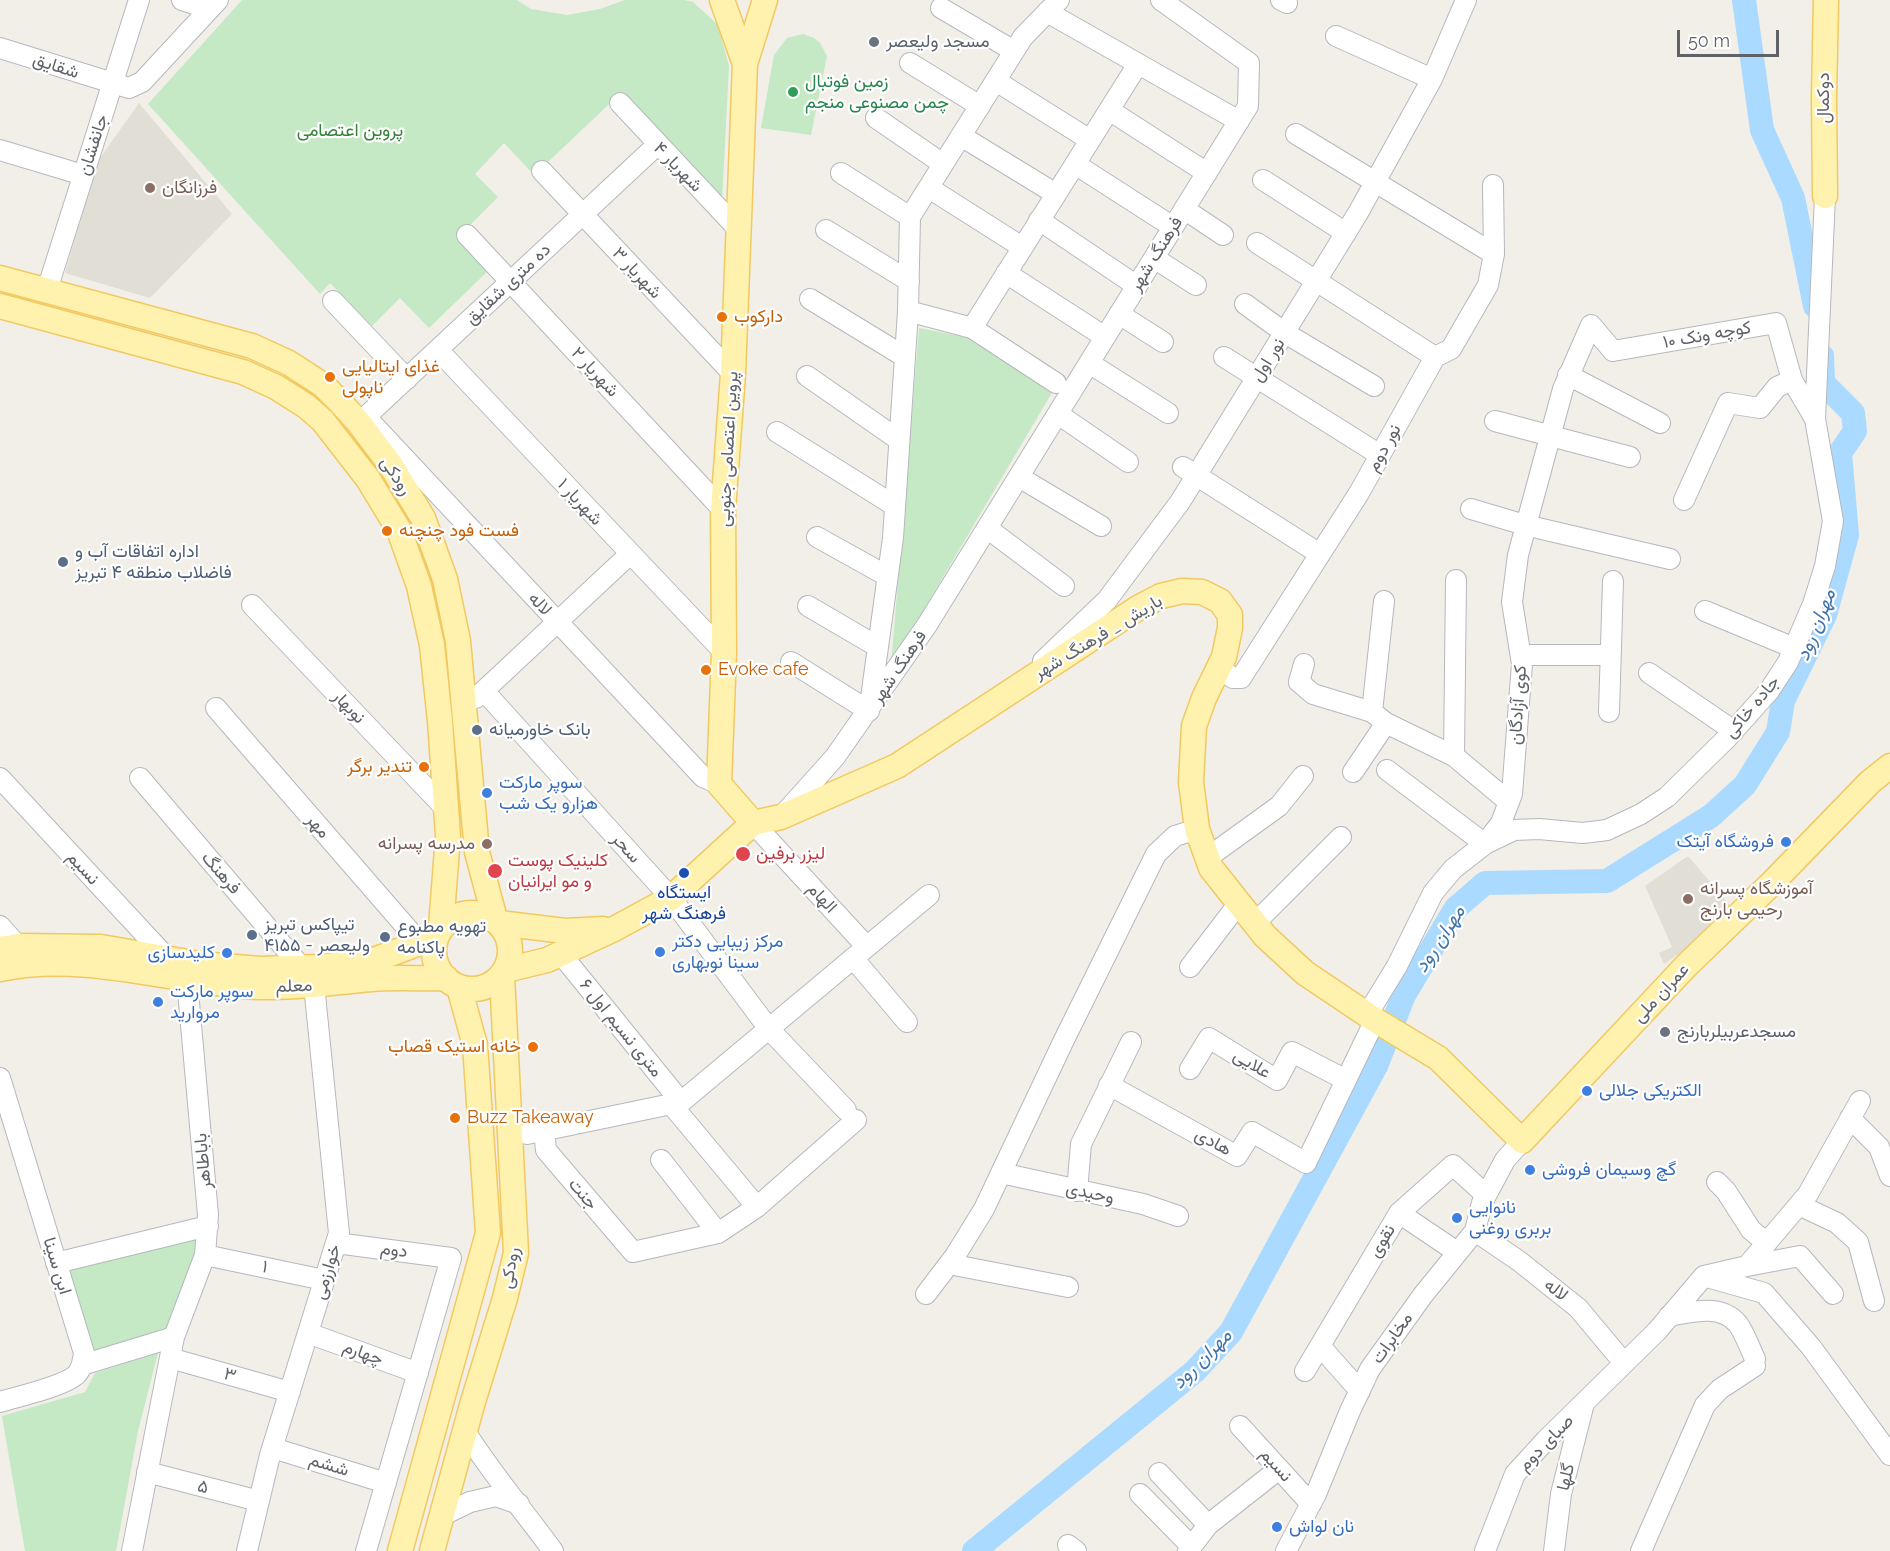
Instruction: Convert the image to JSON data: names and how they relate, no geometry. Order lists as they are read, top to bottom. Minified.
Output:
{"streets":{"main road":["دوکمال","پروین اعتصامی جنوبی","رودکى","باریش _ فرهنگ شهر","معلم","عمران ملی","رودکی"],"street":["شقایق","جانفشان","شهریار ۴","فرهنگ شهر","شهریار ۳","ده متری شقایق","کوچه ونک ۱۰","نور اول","شهریار ۲","نور دوم","شهریار ۱","لاله","کوی آزادگان","نوبهار","جاده خاکی","مهر","سحر","نسیم","فرهنگ","الهام","۶ متری نسیم اول","علایی","هادی","باباطاهر","وحیدی","جنت","نقوی","دوم","ابن سینا","۱","خوارزمی","مخابرات","چهارم","۳","صبای دوم","ششم","گلها","۵"]},"crossings":[["شقایق","جانفشان"],["دوکمال","جاده خاکی"],["جانفشان","رودکى"],["شهریار ۴","ده متری شقایق"],["شهریار ۴","پروین اعتصامی جنوبی"],["شهریار ۳","ده متری شقایق"],["شهریار ۳","پروین اعتصامی جنوبی"],["ده متری شقایق","شهریار ۲"],["ده متری شقایق","رودکى"],["ده متری شقایق","شهریار ۱"],["ده متری شقایق","لاله"],["کوچه ونک ۱۰","کوی آزادگان"],["نور اول","باریش _ فرهنگ شهر"],["شهریار ۲","پروین اعتصامی جنوبی"],["نور دوم","باریش _ فرهنگ شهر"],["پروین اعتصامی جنوبی","شهریار ۱"],["پروین اعتصامی جنوبی","لاله"],["رودکى","لاله"],["رودکى","نوبهار"],["رودکى","مهر"],["رودکى","معلم"],["رودکى","رودکی"],["لاله","مخابرات"],["لاله","صبای دوم"],["باریش _ فرهنگ شهر","کوی آزادگان"],["باریش _ فرهنگ شهر","الهام"],["باریش _ فرهنگ شهر","عمران ملی"],["باریش _ فرهنگ شهر","مخابرات"],["کوی آزادگان","جاده خاکی"],["کوی آزادگان","علایی"],["کوی آزادگان","هادی"],["مهر","معلم"],["مهر","رودکی"],["سحر","۶ متری نسیم اول"],["نسیم","معلم"],["نسیم","مخابرات"],["فرهنگ","معلم"],["فرهنگ","خوارزمی"],["معلم","باباطاهر"],["معلم","رودکی"],["معلم","خوارزمی"],["عمران ملی","مخابرات"],["۶ متری نسیم اول","جنت"],["باباطاهر","۱"],["باباطاهر","۳"],["باباطاهر","۵"],["نقوی","مخابرات"],["دوم","خوارزمی"],["دوم","چهارم"],["۱","خوارزمی"],["خوارزمی","چهارم"],["خوارزمی","۳"],["خوارزمی","ششم"],["خوارزمی","۵"],["صبای دوم","گلها"]],"water":["مهران رود"],"parks":["پروین اعتصامى"],"places":["مسجد ولیعصر","زمین فوتبال چمن مصنوعی منجم","فرزانگان","دارکوب","غذای ایتالیایی ناپولی","فست فود چنچنه","اداره اتفاقات آب و فاضلاب منطقه ۴ تبریز","Evoke cafe","بانک خاورمیانه","تندیر برگر","سوپر مارکت هزارو یک شب","فروشگاه آیتک","مدرسه پسرانه","لیزر برفین","کلینیک پوست و مو ایرانیان","ایستگاه فرهنگ شهر","آموزشگاه پسرانه رحیمی بارنج","تیپاکس تبریز ولیعصر - ۴۱۵۵","تهویه مطبوع پاکنامه","مرکز زیبایی دکتر سینا نوبهاری","کلیدسازی","سوپر مارکت مروارید","مسجدعربیلربارنج","خانه استیک قصاب","الکتریکی جلالی","Buzz Takeaway","گچ وسیمان فروشی","نانوایی بربری روغنی","نان لواش"],"scale_bar":"50 m"}
